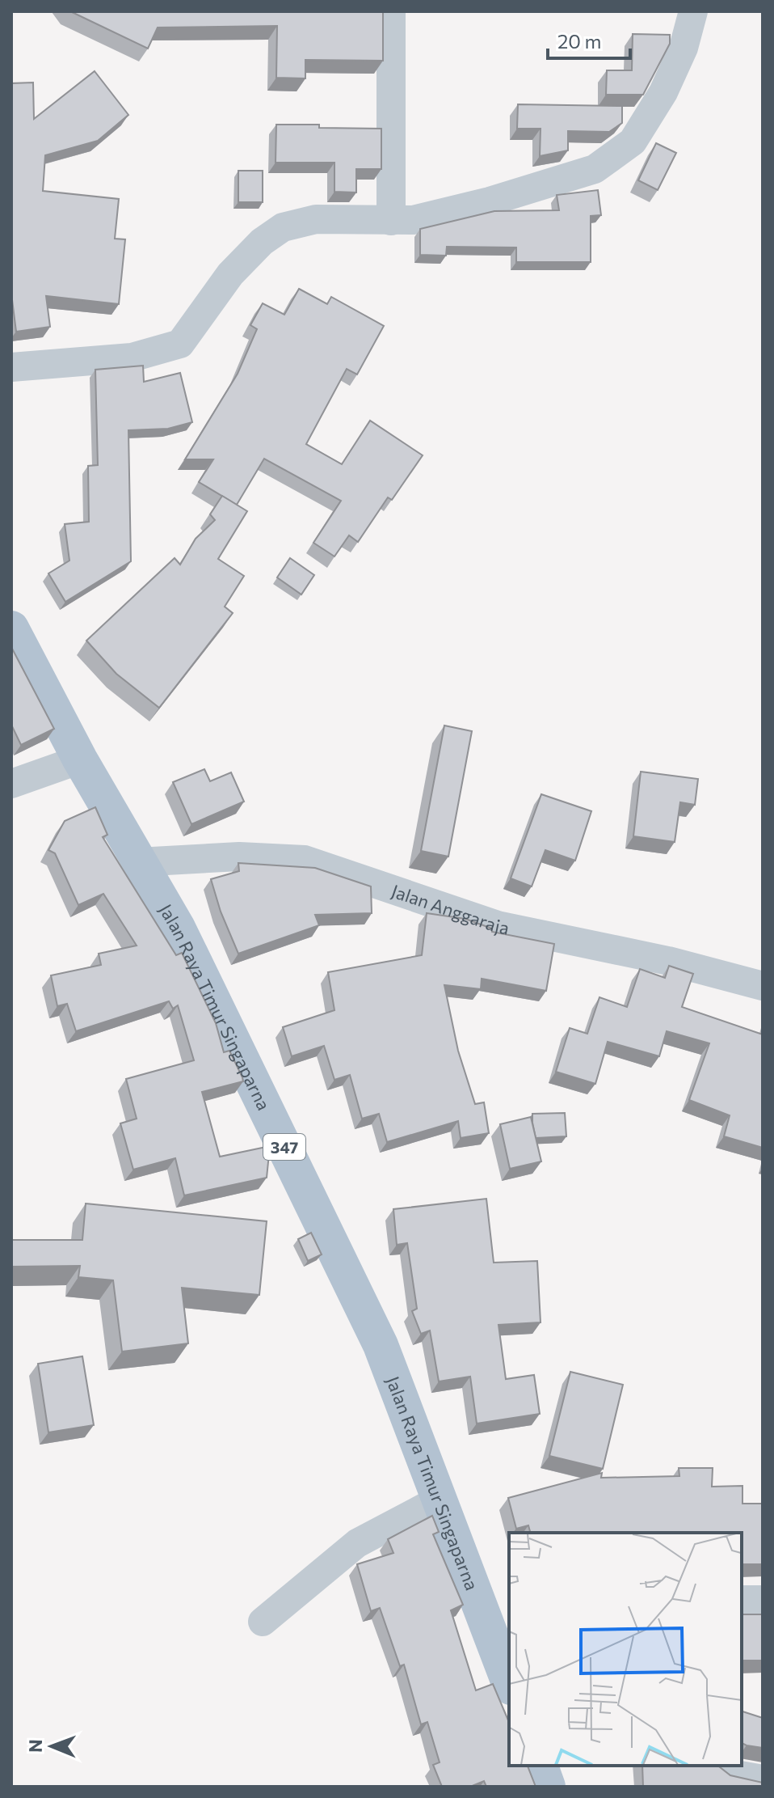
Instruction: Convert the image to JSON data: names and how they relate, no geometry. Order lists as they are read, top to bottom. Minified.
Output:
{"streets":{"main road":["Jalan Raya Timur Singaparna","347"],"street":["Jalan Anggaraja"]},"crossings":[["Jalan Anggaraja","Jalan Raya Timur Singaparna"]],"scale_bar":"20 m","north":"left"}
